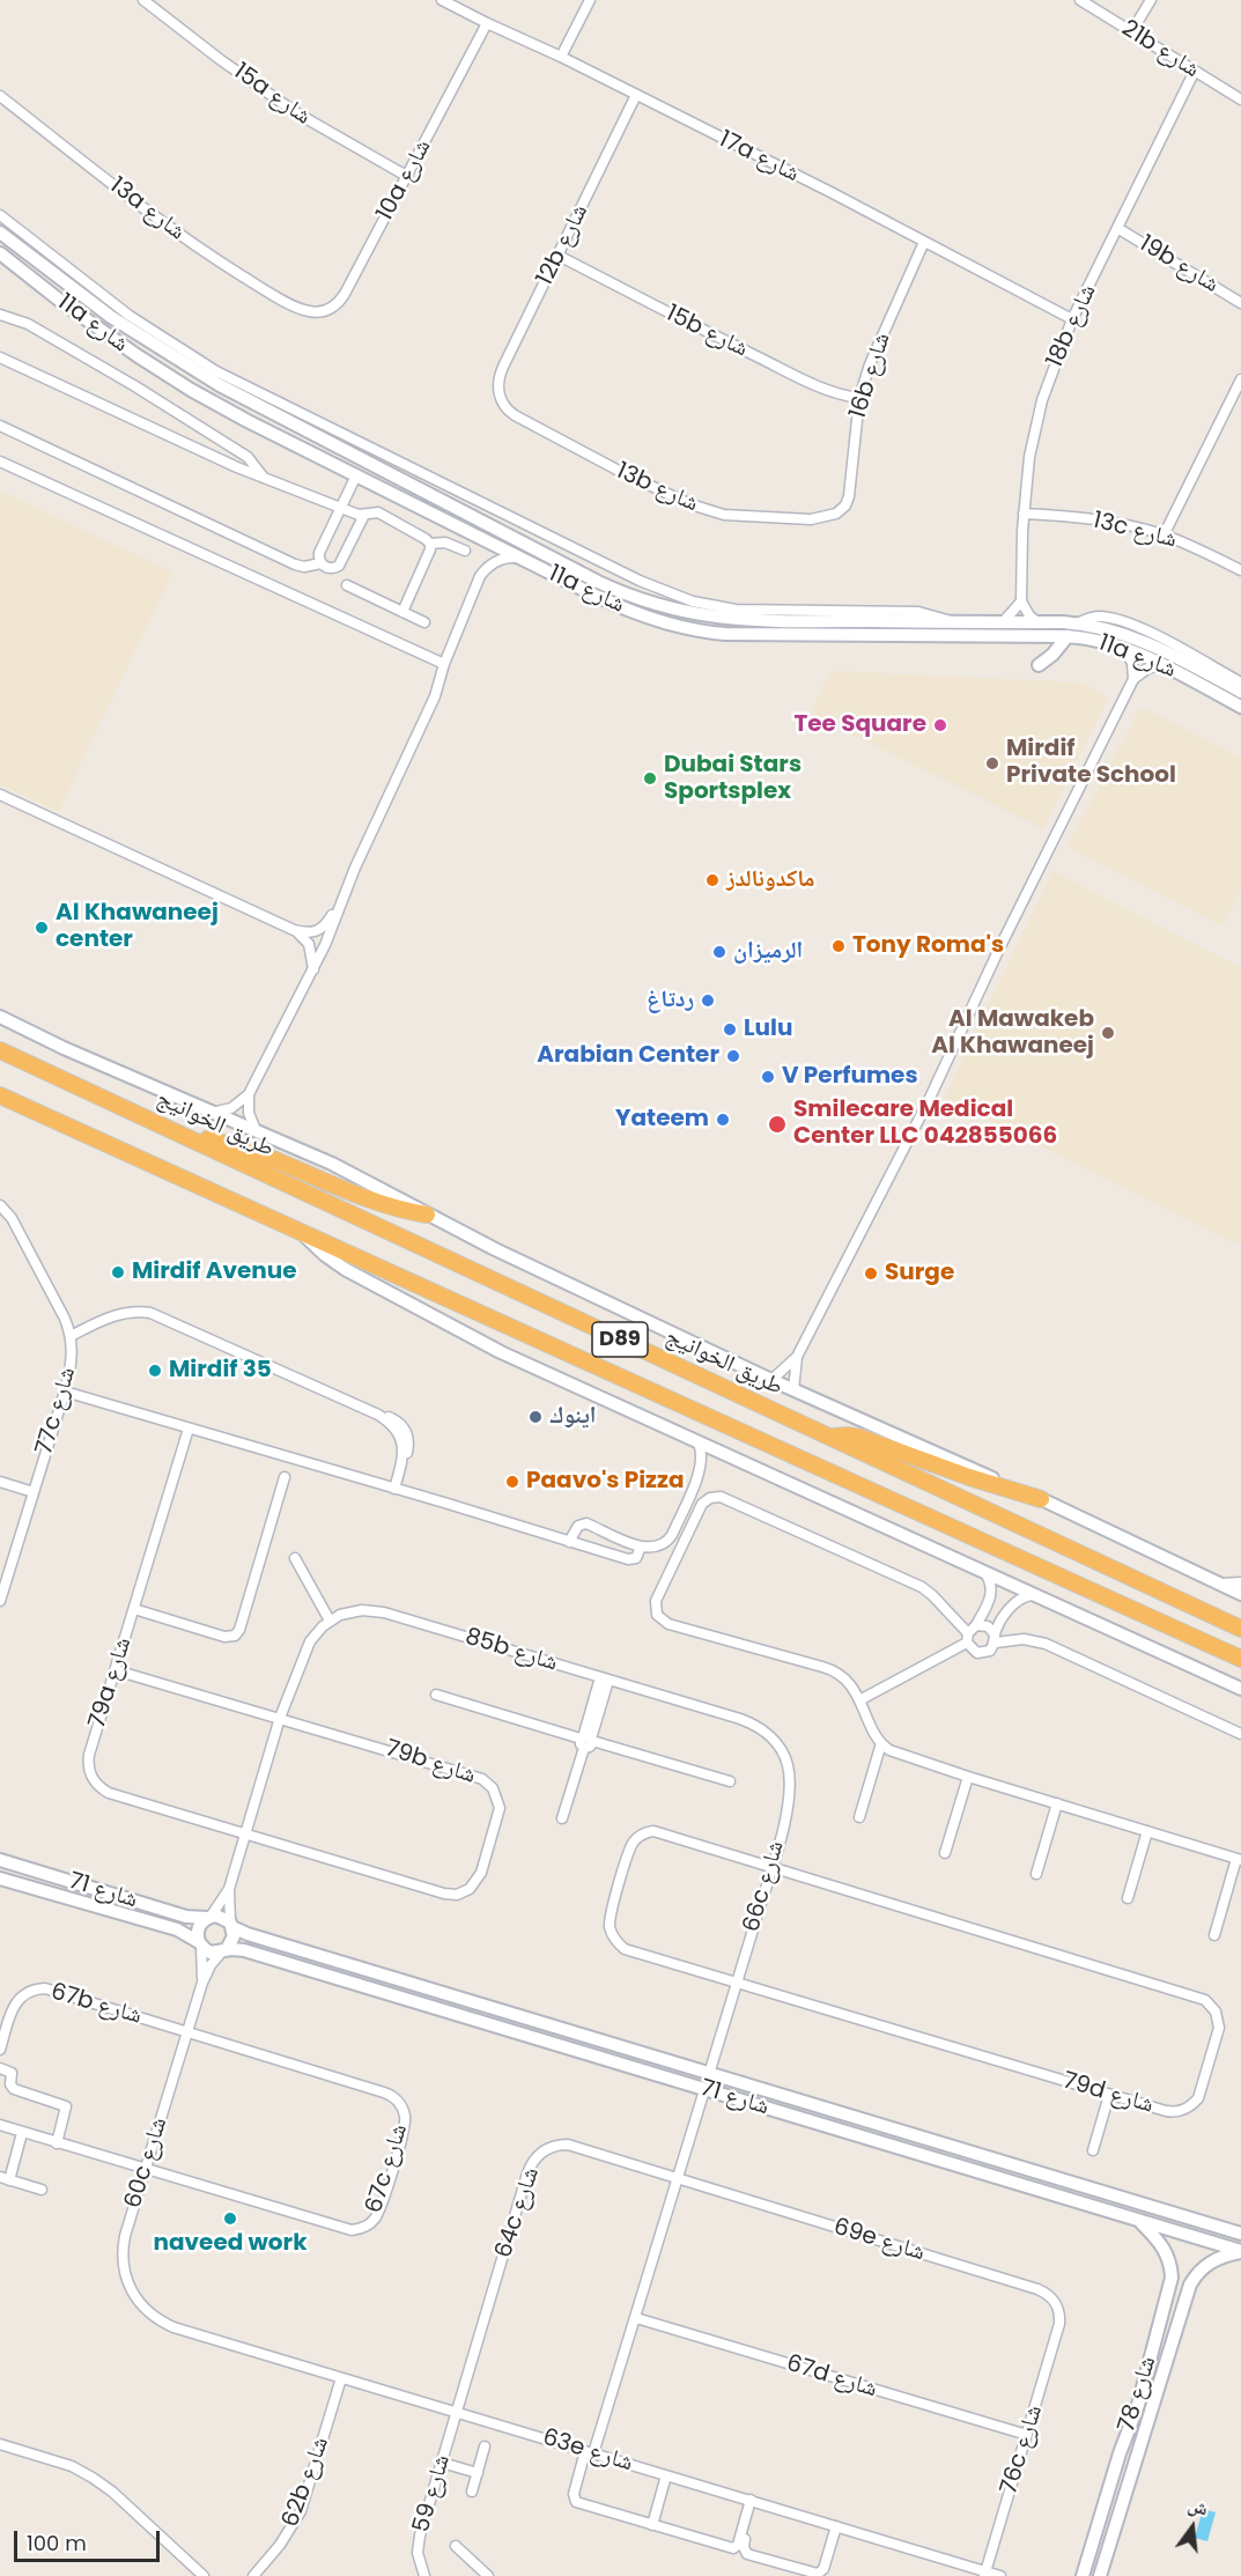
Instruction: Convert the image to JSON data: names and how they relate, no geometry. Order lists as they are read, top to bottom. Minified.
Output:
{"streets":{"highway":["طريق الخوانيج","D89"],"street":["21b شارع","15a شارع","17a شارع","10a شارع","13a شارع","12b شارع","19b شارع","11a شارع","18b شارع","15b شارع","16b شارع","13b شارع","13c شارع","77c شارع","85b شارع","79a شارع","79b شارع","66c شارع","شارع 71","67b شارع","79d شارع","60c شارع","67c شارع","64c شارع","69e شارع","67d شارع","شارع 78","76c شارع","63e شارع","62b شارع","شارع 59"]},"crossings":[["21b شارع","18b شارع"],["15a شارع","10a شارع"],["17a شارع","10a شارع"],["17a شارع","12b شارع"],["17a شارع","18b شارع"],["17a شارع","16b شارع"],["10a شارع","13a شارع"],["12b شارع","15b شارع"],["12b شارع","13b شارع"],["19b شارع","18b شارع"],["18b شارع","13c شارع"],["15b شارع","16b شارع"],["16b شارع","13b شارع"],["85b شارع","66c شارع"],["79a شارع","79b شارع"],["66c شارع","شارع 71"],["66c شارع","79d شارع"],["شارع 71","60c شارع"],["شارع 71","شارع 78"],["67b شارع","60c شارع"],["67b شارع","67c شارع"],["60c شارع","67c شارع"],["60c شارع","63e شارع"],["64c شارع","69e شارع"],["64c شارع","63e شارع"],["64c شارع","شارع 59"],["69e شارع","76c شارع"],["67d شارع","76c شارع"],["76c شارع","63e شارع"],["63e شارع","62b شارع"],["63e شارع","شارع 59"]],"places":["Tee Square","Mirdif Private School","Dubai Stars Sportsplex","ماكدونالدز","Al Khawaneej center","Tony Roma's","الرميزان","ردتاغ","Lulu","Al Mawakeb Al Khawaneej","Arabian Center","V Perfumes","Yateem","Smilecare Medical Center LLC 042855066","Mirdif Avenue","Surge","Mirdif 35","اينوك","Paavo's Pizza","naveed work"],"scale_bar":"100 m","north":"top"}
